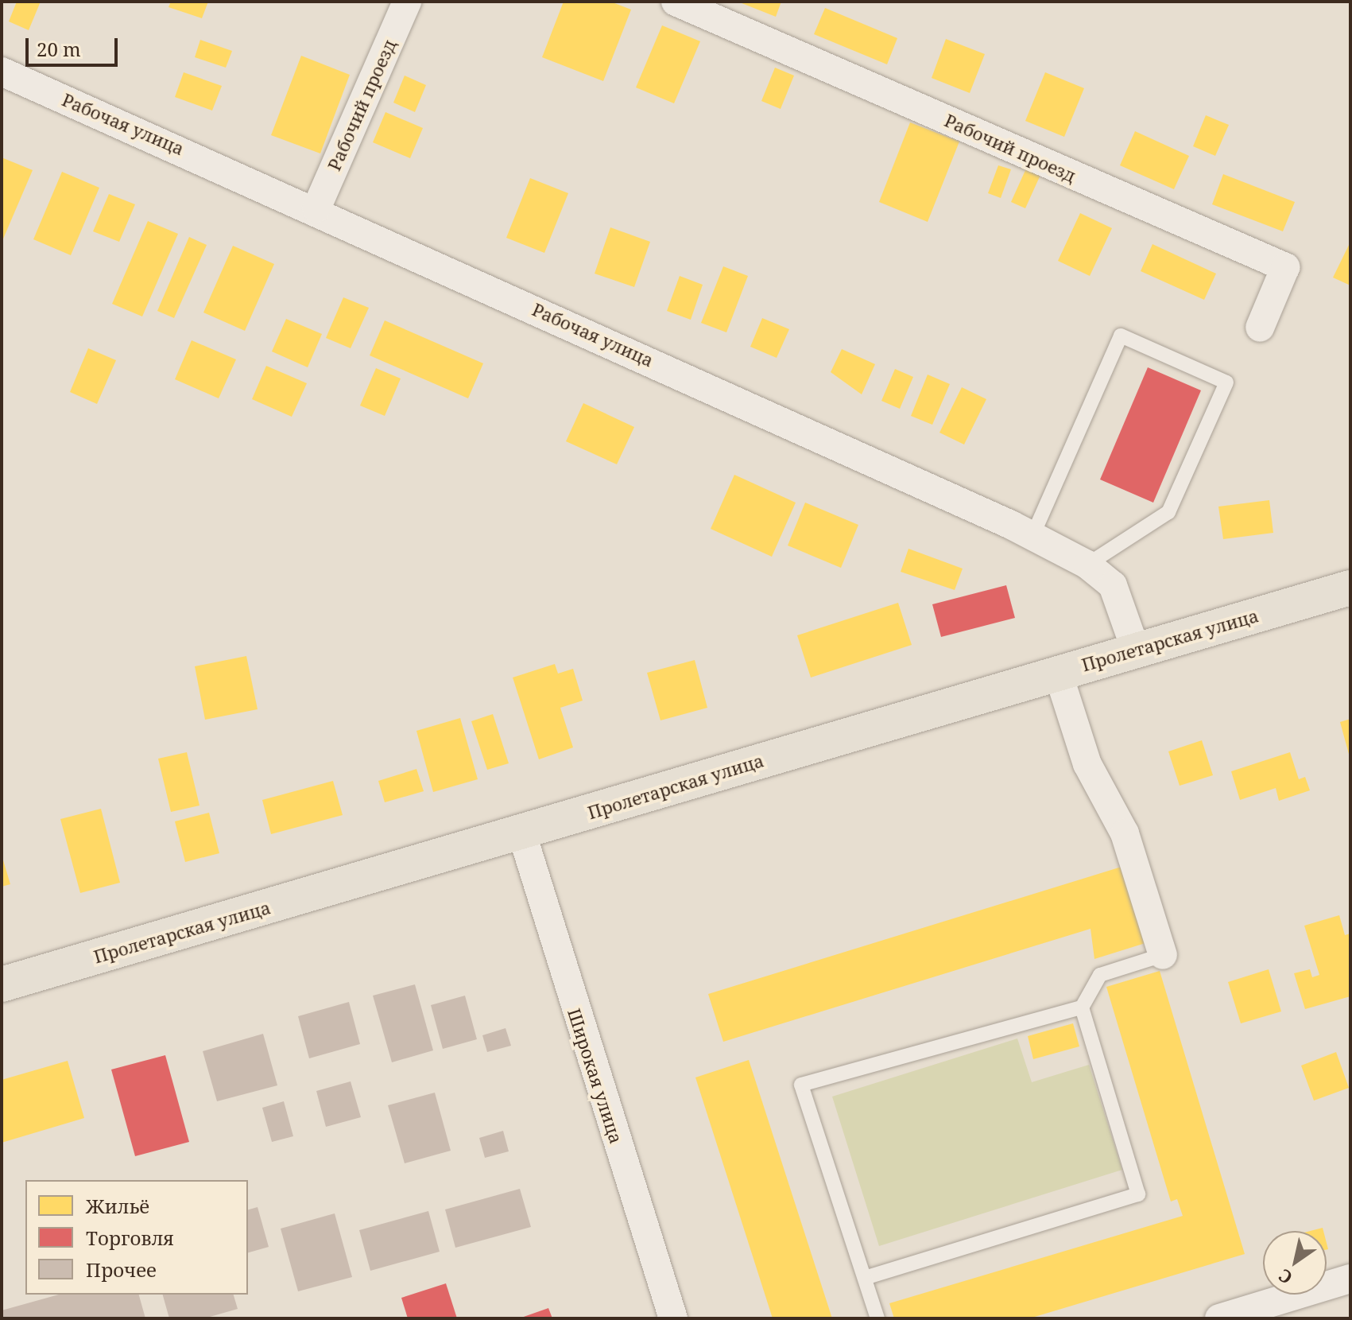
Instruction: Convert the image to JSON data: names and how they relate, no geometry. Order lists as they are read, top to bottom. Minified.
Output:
{"streets":{"main road":["Пролетарская улица"],"street":["Рабочий проезд","Рабочая улица","Широкая улица"]},"crossings":[["Рабочий проезд","Рабочая улица"],["Рабочая улица","Пролетарская улица"],["Пролетарская улица","Широкая улица"]],"legend":["Жильё","Торговля","Прочее"],"scale_bar":"20 m","north":"bottom left"}
